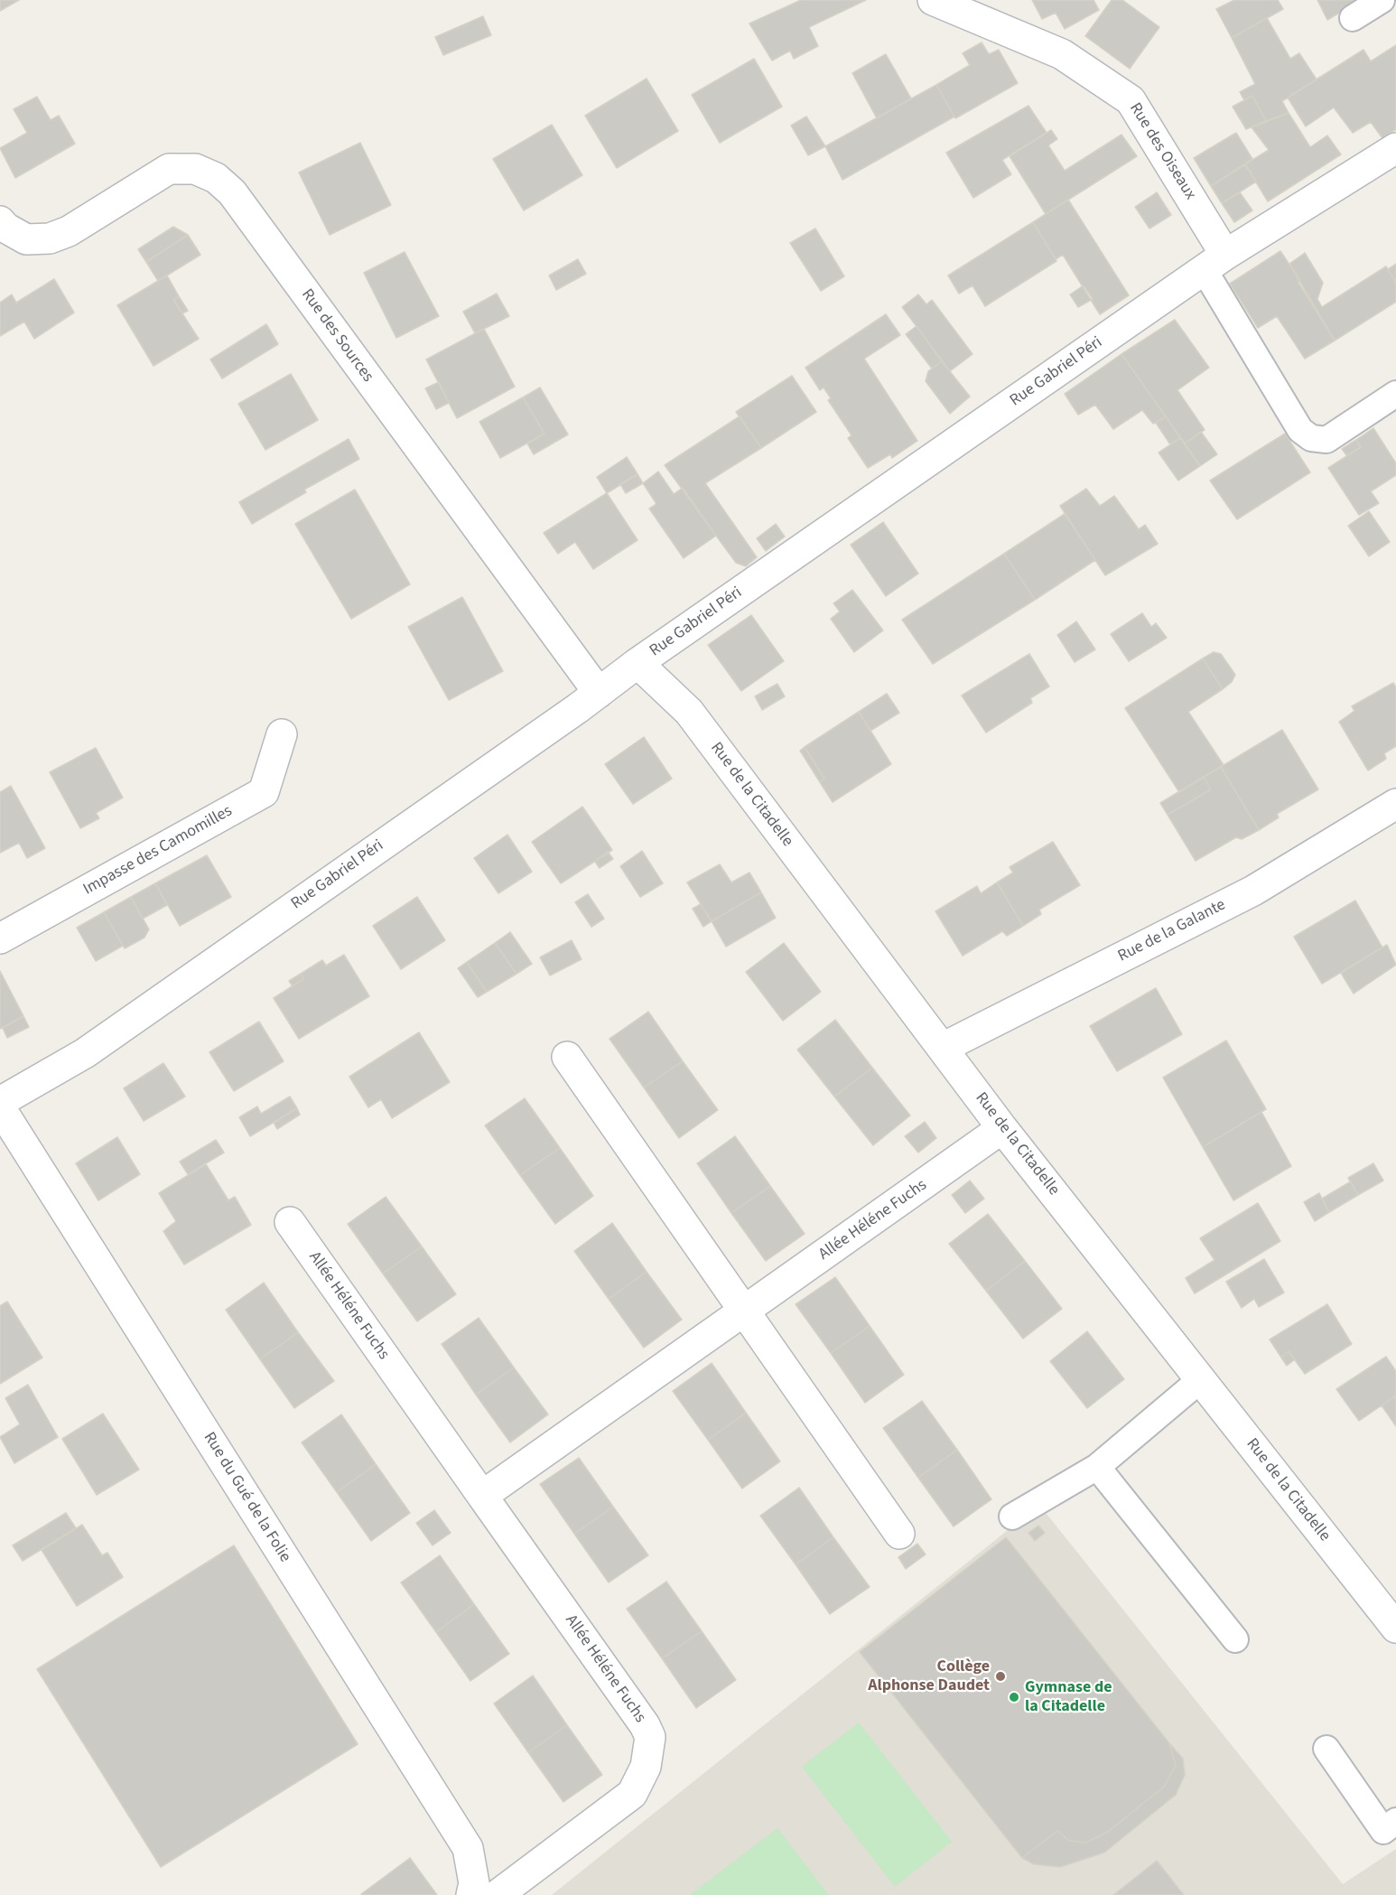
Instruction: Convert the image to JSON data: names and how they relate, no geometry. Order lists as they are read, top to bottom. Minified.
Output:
{"streets":{"street":["Rue des Oiseaux","Rue des Sources","Rue Gabriel Péri","Rue de la Citadelle","Impasse des Camomilles","Rue de la Galante","Allée Héléne Fuchs","Rue du Gué de la Folie"]},"crossings":[["Rue des Oiseaux","Rue Gabriel Péri"],["Rue des Sources","Rue Gabriel Péri"],["Rue Gabriel Péri","Rue de la Citadelle"],["Rue de la Citadelle","Rue de la Galante"],["Rue de la Citadelle","Allée Héléne Fuchs"]],"places":["Collège Alphonse Daudet","Gymnase de la Citadelle"]}
